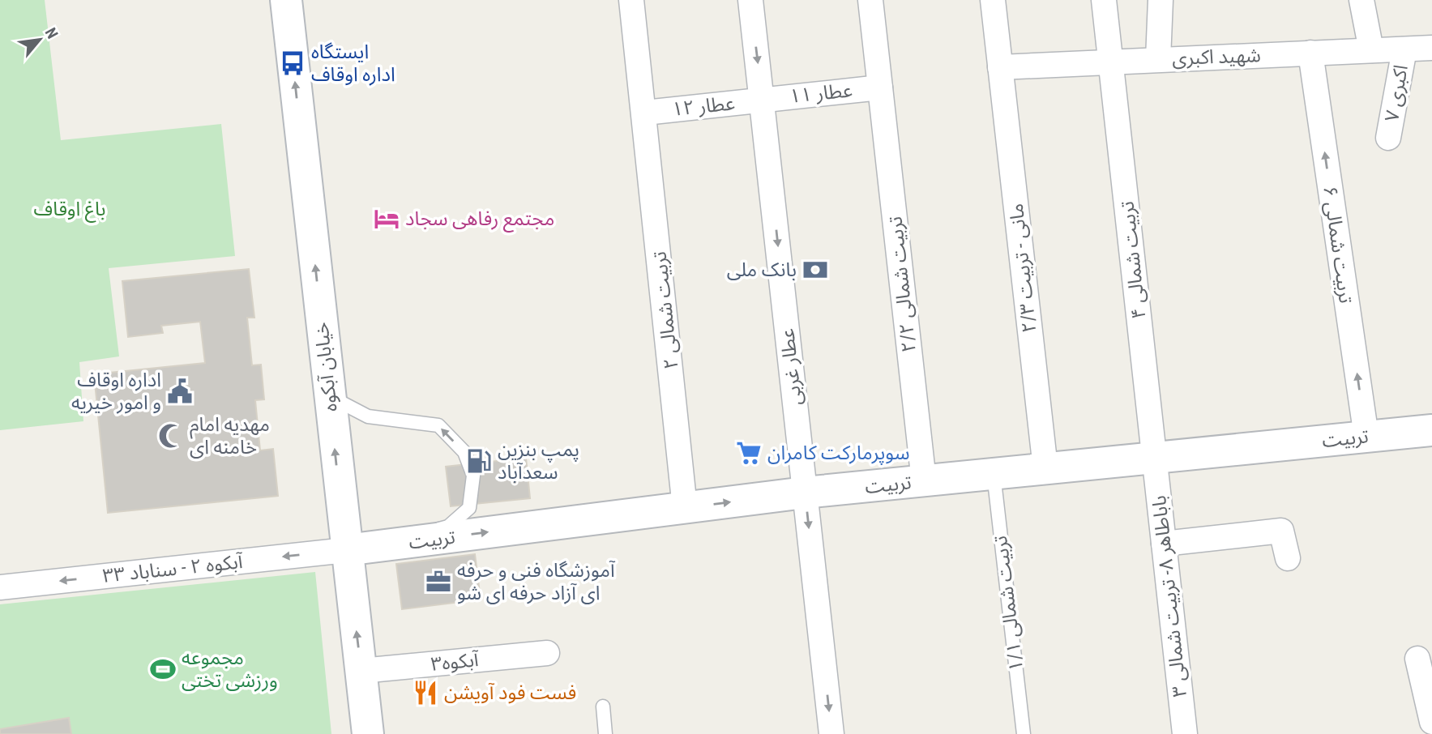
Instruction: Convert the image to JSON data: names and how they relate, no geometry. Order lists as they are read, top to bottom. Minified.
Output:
{"streets":{"street":["شهید اکبری","عطار ۱۱","اکبری ۷","عطار ۱۲","تربیت شمالی ۶","تربیت شمالی ۴","مانی - تربیت ۲/۳","تربیت شمالی ۲/۲","تربیت شمالی ۲","خیابان آبکوه","عطار غربی","تربیت","آبکوه ۲ - سناباد ۳۳","باباطاهر ۸- تربیت شمالی ۳","آبکوه۳"],"lane":["تربیت شمالی ۱/۱"]},"crossings":[["شهید اکبری","اکبری ۷"],["شهید اکبری","تربیت شمالی ۶"],["شهید اکبری","تربیت شمالی ۴"],["شهید اکبری","مانی - تربیت ۲/۳"],["عطار ۱۱","عطار ۱۲"],["عطار ۱۱","تربیت شمالی ۲/۲"],["عطار ۱۱","عطار غربی"],["عطار ۱۲","تربیت شمالی ۲"],["عطار ۱۲","عطار غربی"],["تربیت شمالی ۶","تربیت"],["تربیت شمالی ۴","تربیت"],["تربیت شمالی ۴","باباطاهر ۸- تربیت شمالی ۳"],["مانی - تربیت ۲/۳","تربیت"],["تربیت شمالی ۲/۲","تربیت"],["تربیت شمالی ۲","تربیت"],["خیابان آبکوه","تربیت"],["خیابان آبکوه","آبکوه ۲ - سناباد ۳۳"],["خیابان آبکوه","آبکوه۳"],["عطار غربی","تربیت"],["تربیت","آبکوه ۲ - سناباد ۳۳"],["تربیت","باباطاهر ۸- تربیت شمالی ۳"],["تربیت","تربیت شمالی ۱/۱"]],"one_way":["تربیت شمالی ۶","خیابان آبکوه","عطار غربی","تربیت","آبکوه ۲ - سناباد ۳۳"],"parks":["باغ اوقاف"],"places":{"bus stop":["ایستگاه اداره اوقاف"],"hotel":["مجتمع رفاهی سجاد"],"bank":["بانک ملی"],"public building":["اداره اوقاف و امور خیریه"],"mosque":["مهدیه امام خامنه ای"],"supermarket":["سوپرمارکت کامران"],"fuel station":["پمپ بنزین سعدآباد"],"office":["آموزشگاه فنی و حرفه ای آزاد حرفه ای شو"],"sports":["مجموعه ورزشی تختی"],"restaurant":["فست فود آویشن"]},"north":"top right"}
